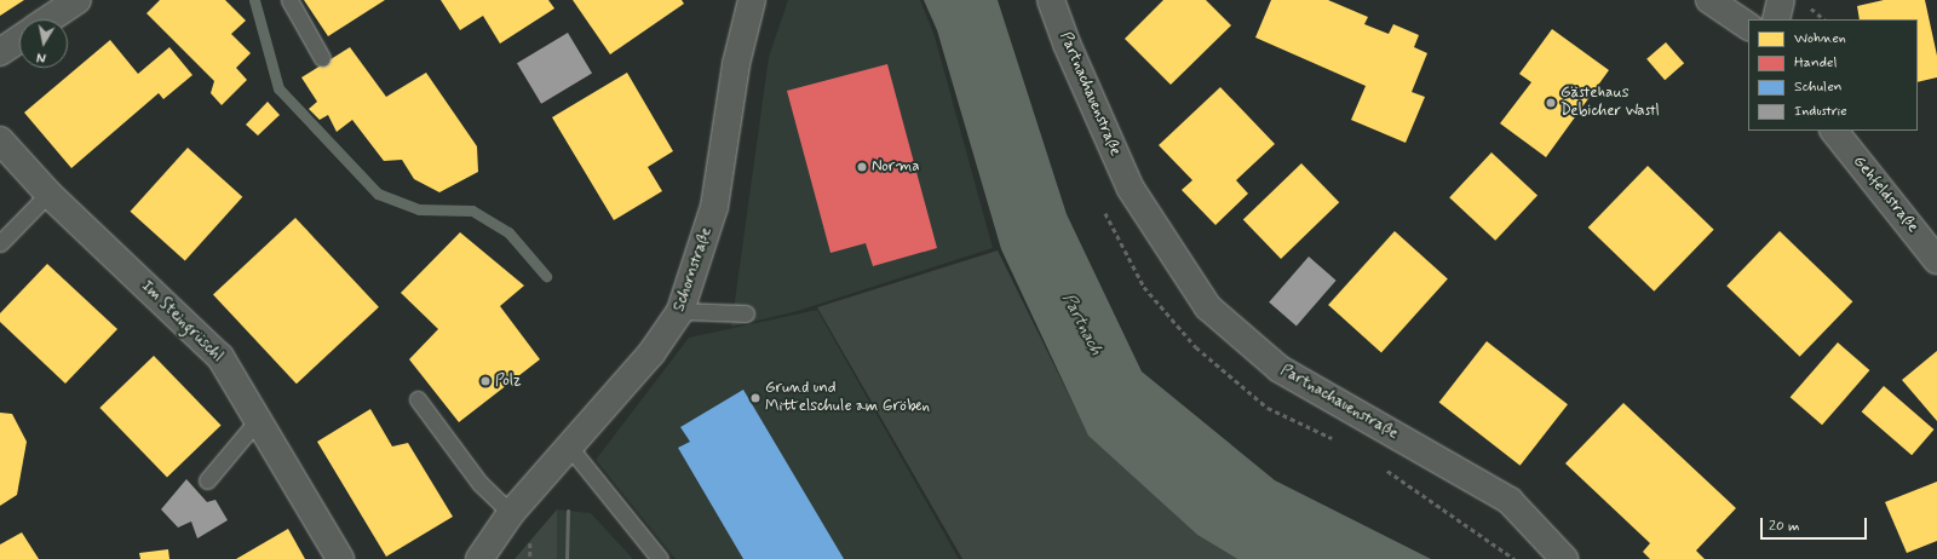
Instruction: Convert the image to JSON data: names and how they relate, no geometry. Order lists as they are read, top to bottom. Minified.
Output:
{"streets":{"street":["Partnachauenstraße","Gehfeldstraße","Schornstraße","Im Steingrüschl"]},"water":["Partnach"],"places":["Gästehaus Debicher Wastl","Norma","Polz","Grund und Mittelschule am Gröben"],"legend":["Wohnen","Handel","Schulen","Industrie"],"scale_bar":"20 m","north":"bottom"}
